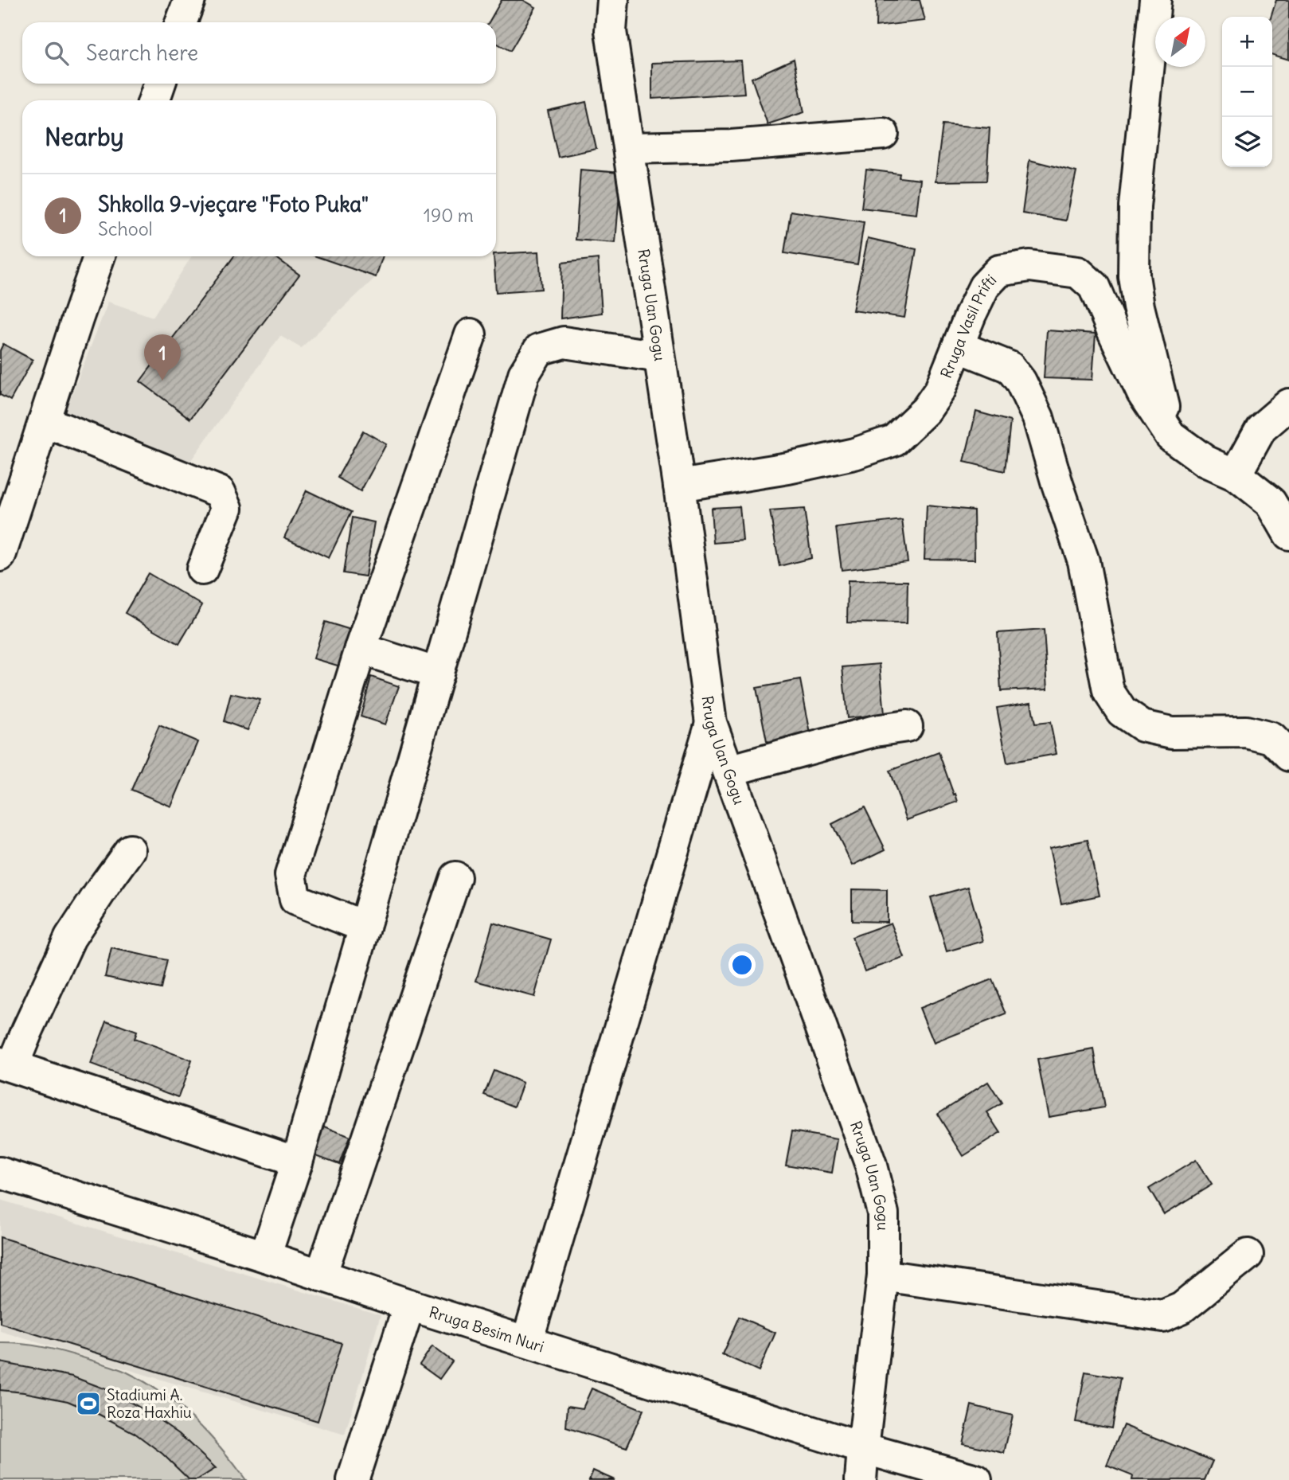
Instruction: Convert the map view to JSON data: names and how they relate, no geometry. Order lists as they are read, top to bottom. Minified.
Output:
{"streets":{"street":["Rruga Uan Gogu","Rruga Vasil Prifti","Rruga Besim Nuri"]},"crossings":[["Rruga Uan Gogu","Rruga Vasil Prifti"],["Rruga Uan Gogu","Rruga Besim Nuri"]],"places":{"sports":["Stadiumi A. Roza Haxhiu"]},"north":"top right","page":{"map_buttons":["+","−"],"search":"Search here","heading":"Nearby","list":[{"mark":"1","name":"Shkolla 9-vjeçare \"Foto Puka\"","note":"School","value":"190 m"}],"pins":"1"}}
